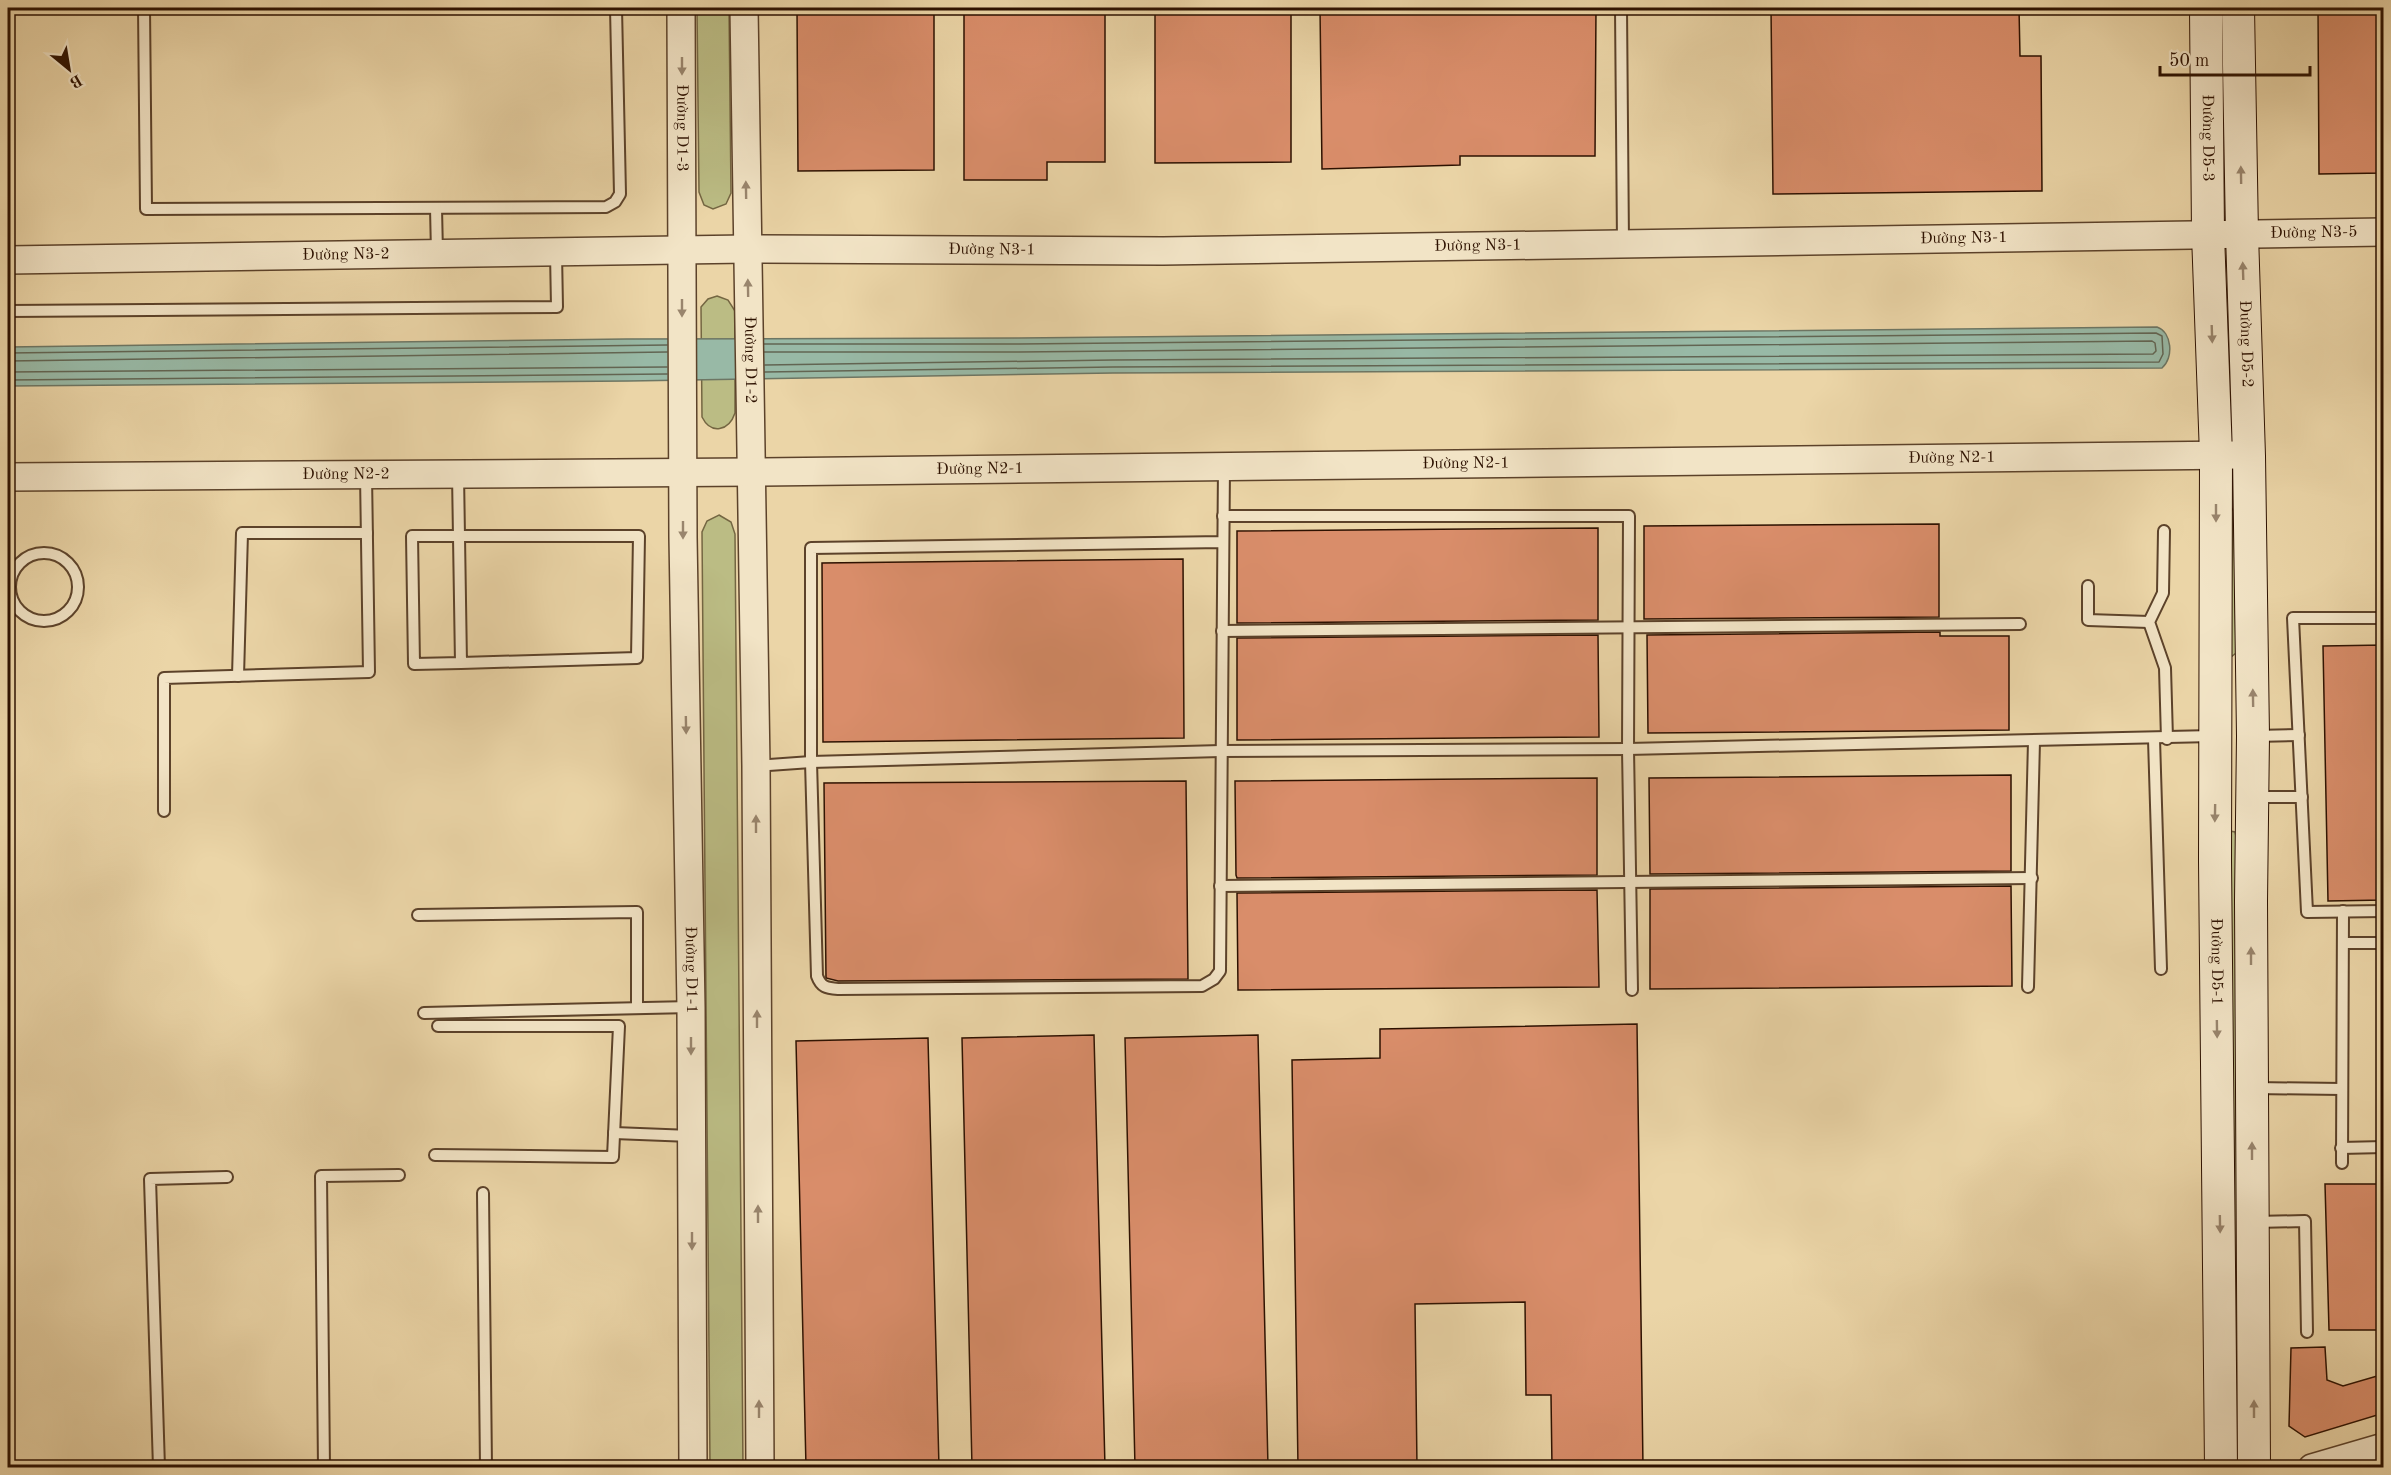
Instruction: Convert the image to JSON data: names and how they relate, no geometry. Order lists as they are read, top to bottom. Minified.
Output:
{"streets":{"main road":["Đường D5-3","Đường D5-2","Đường D5-1"],"street":["Đường D1-3","Đường N3-5","Đường N3-1","Đường N3-2","Đường D1-2","Đường N2-1","Đường N2-2","Đường D1-1"]},"crossings":[["Đường D1-3","Đường N3-1"],["Đường D1-3","Đường N3-2"],["Đường D5-3","Đường N3-5"],["Đường D5-3","Đường N3-1"],["Đường D5-3","Đường D5-2"],["Đường N3-5","Đường N3-1"],["Đường N3-5","Đường D5-2"],["Đường N3-1","Đường N3-2"],["Đường N3-1","Đường D5-2"],["Đường N3-1","Đường D1-2"],["Đường D5-2","Đường N2-1"],["Đường D5-2","Đường D5-1"],["Đường D1-2","Đường N2-1"],["Đường N2-1","Đường N2-2"],["Đường N2-1","Đường D5-1"],["Đường N2-1","Đường D1-1"],["Đường N2-2","Đường D1-1"]],"scale_bar":"50 m","north":"bottom right"}
